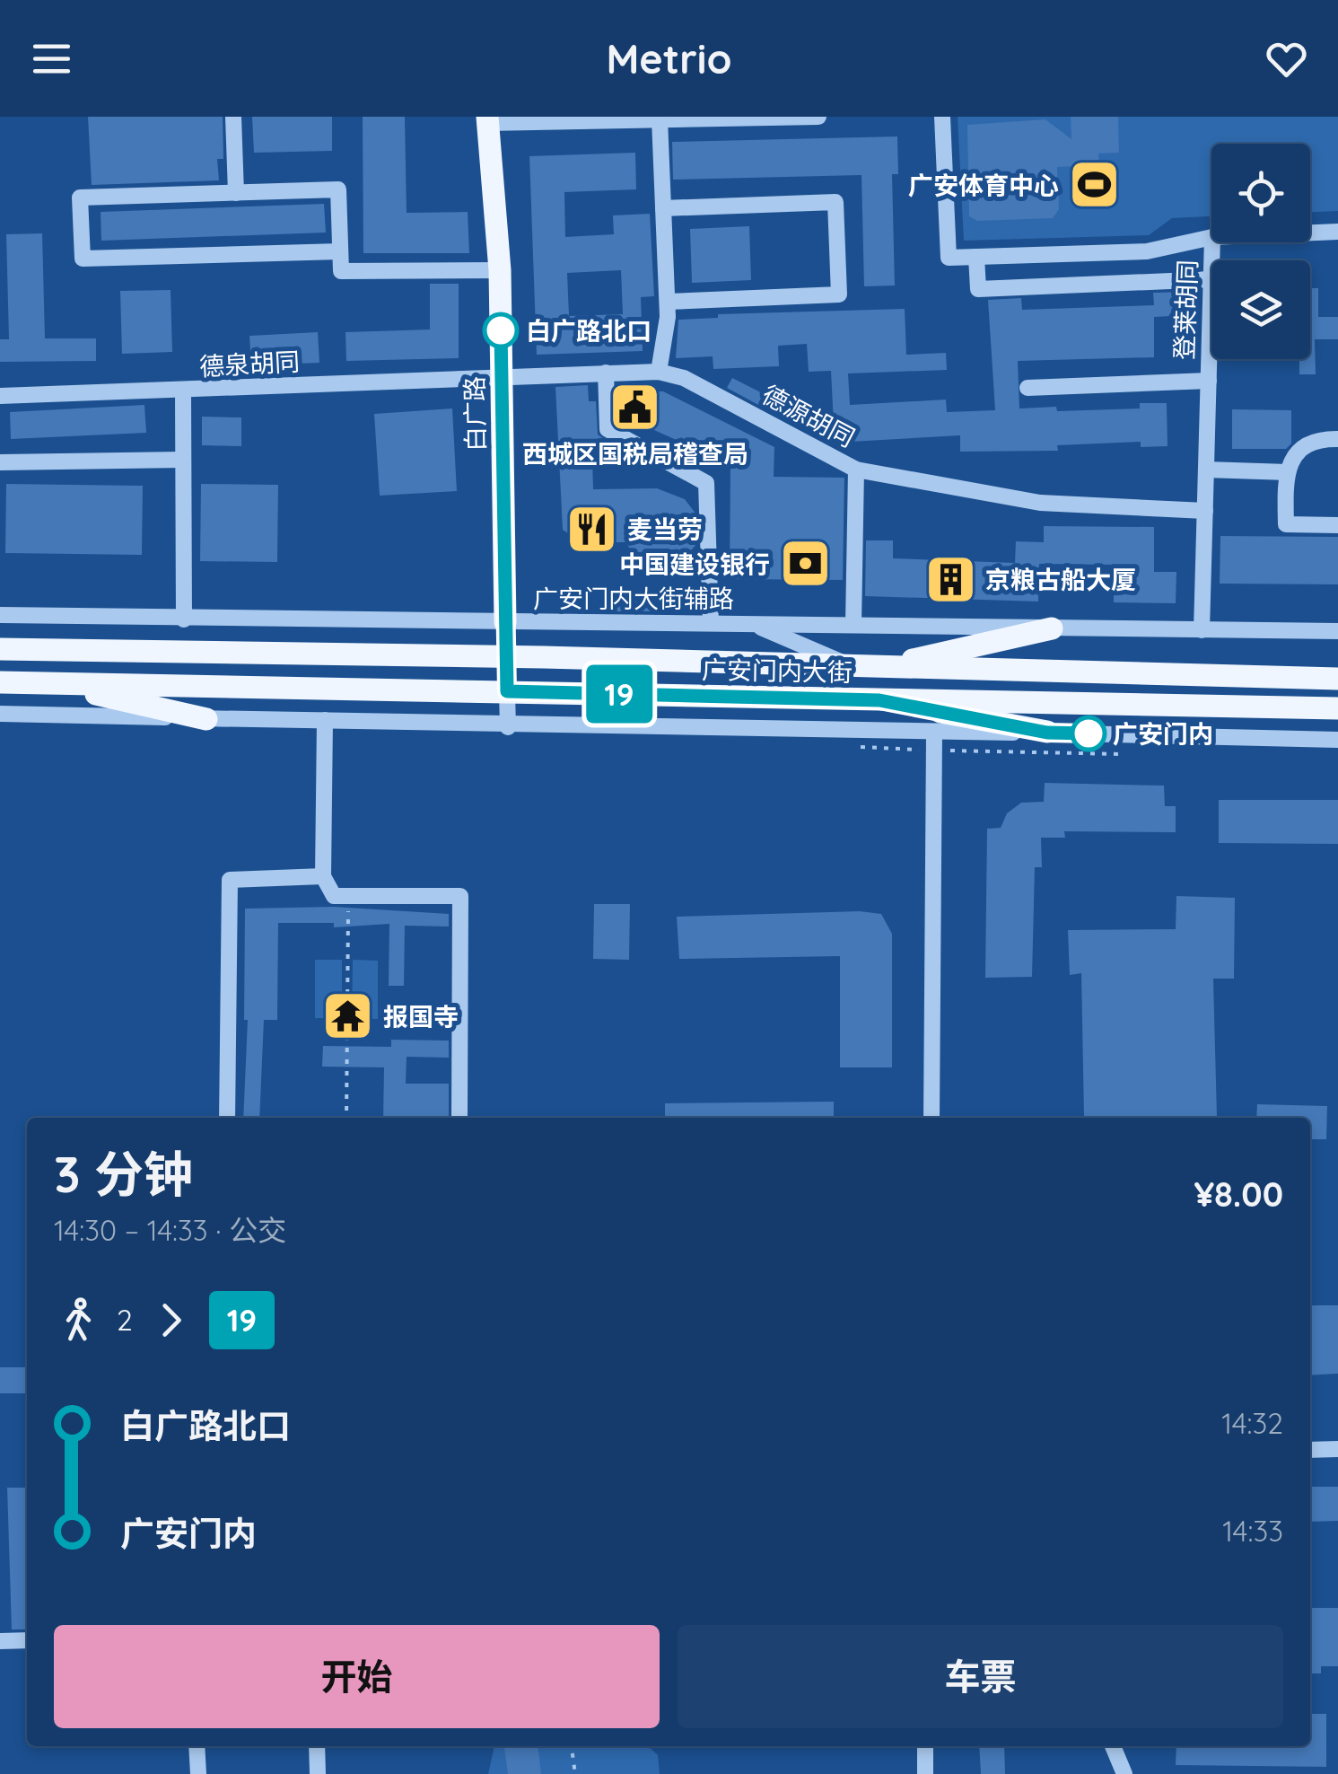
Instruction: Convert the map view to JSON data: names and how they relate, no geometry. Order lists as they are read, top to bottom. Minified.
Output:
{"streets":{"main road":["白广路","广安门内大街"],"street":["登莱胡同","德泉胡同","德源胡同","广安门内大街辅路"]},"crossings":[["登莱胡同","德源胡同"],["德泉胡同","白广路"],["德泉胡同","德源胡同"],["白广路","德源胡同"],["白广路","广安门内大街辅路"],["白广路","广安门内大街"],["广安门内大街辅路","广安门内大街"]],"places":{"sports":["广安体育中心"],"other":["白广路北口","广安门内"],"public building":["西城区国税局稽查局"],"restaurant":["麦当劳"],"bank":["中国建设银行"],"building":["京粮古船大厦"],"temple":["报国寺"]},"lines":["bus line 19"],"page":{"header":"Metrio","on_map":"19","heading":["3 分钟","14:30 – 14:33 · 公交","¥8.00"],"legs":["2","19"],"list":[{"name":"白广路北口","value":"14:32"},{"name":"广安门内","value":"14:33"}],"buttons":["开始","车票"]}}
